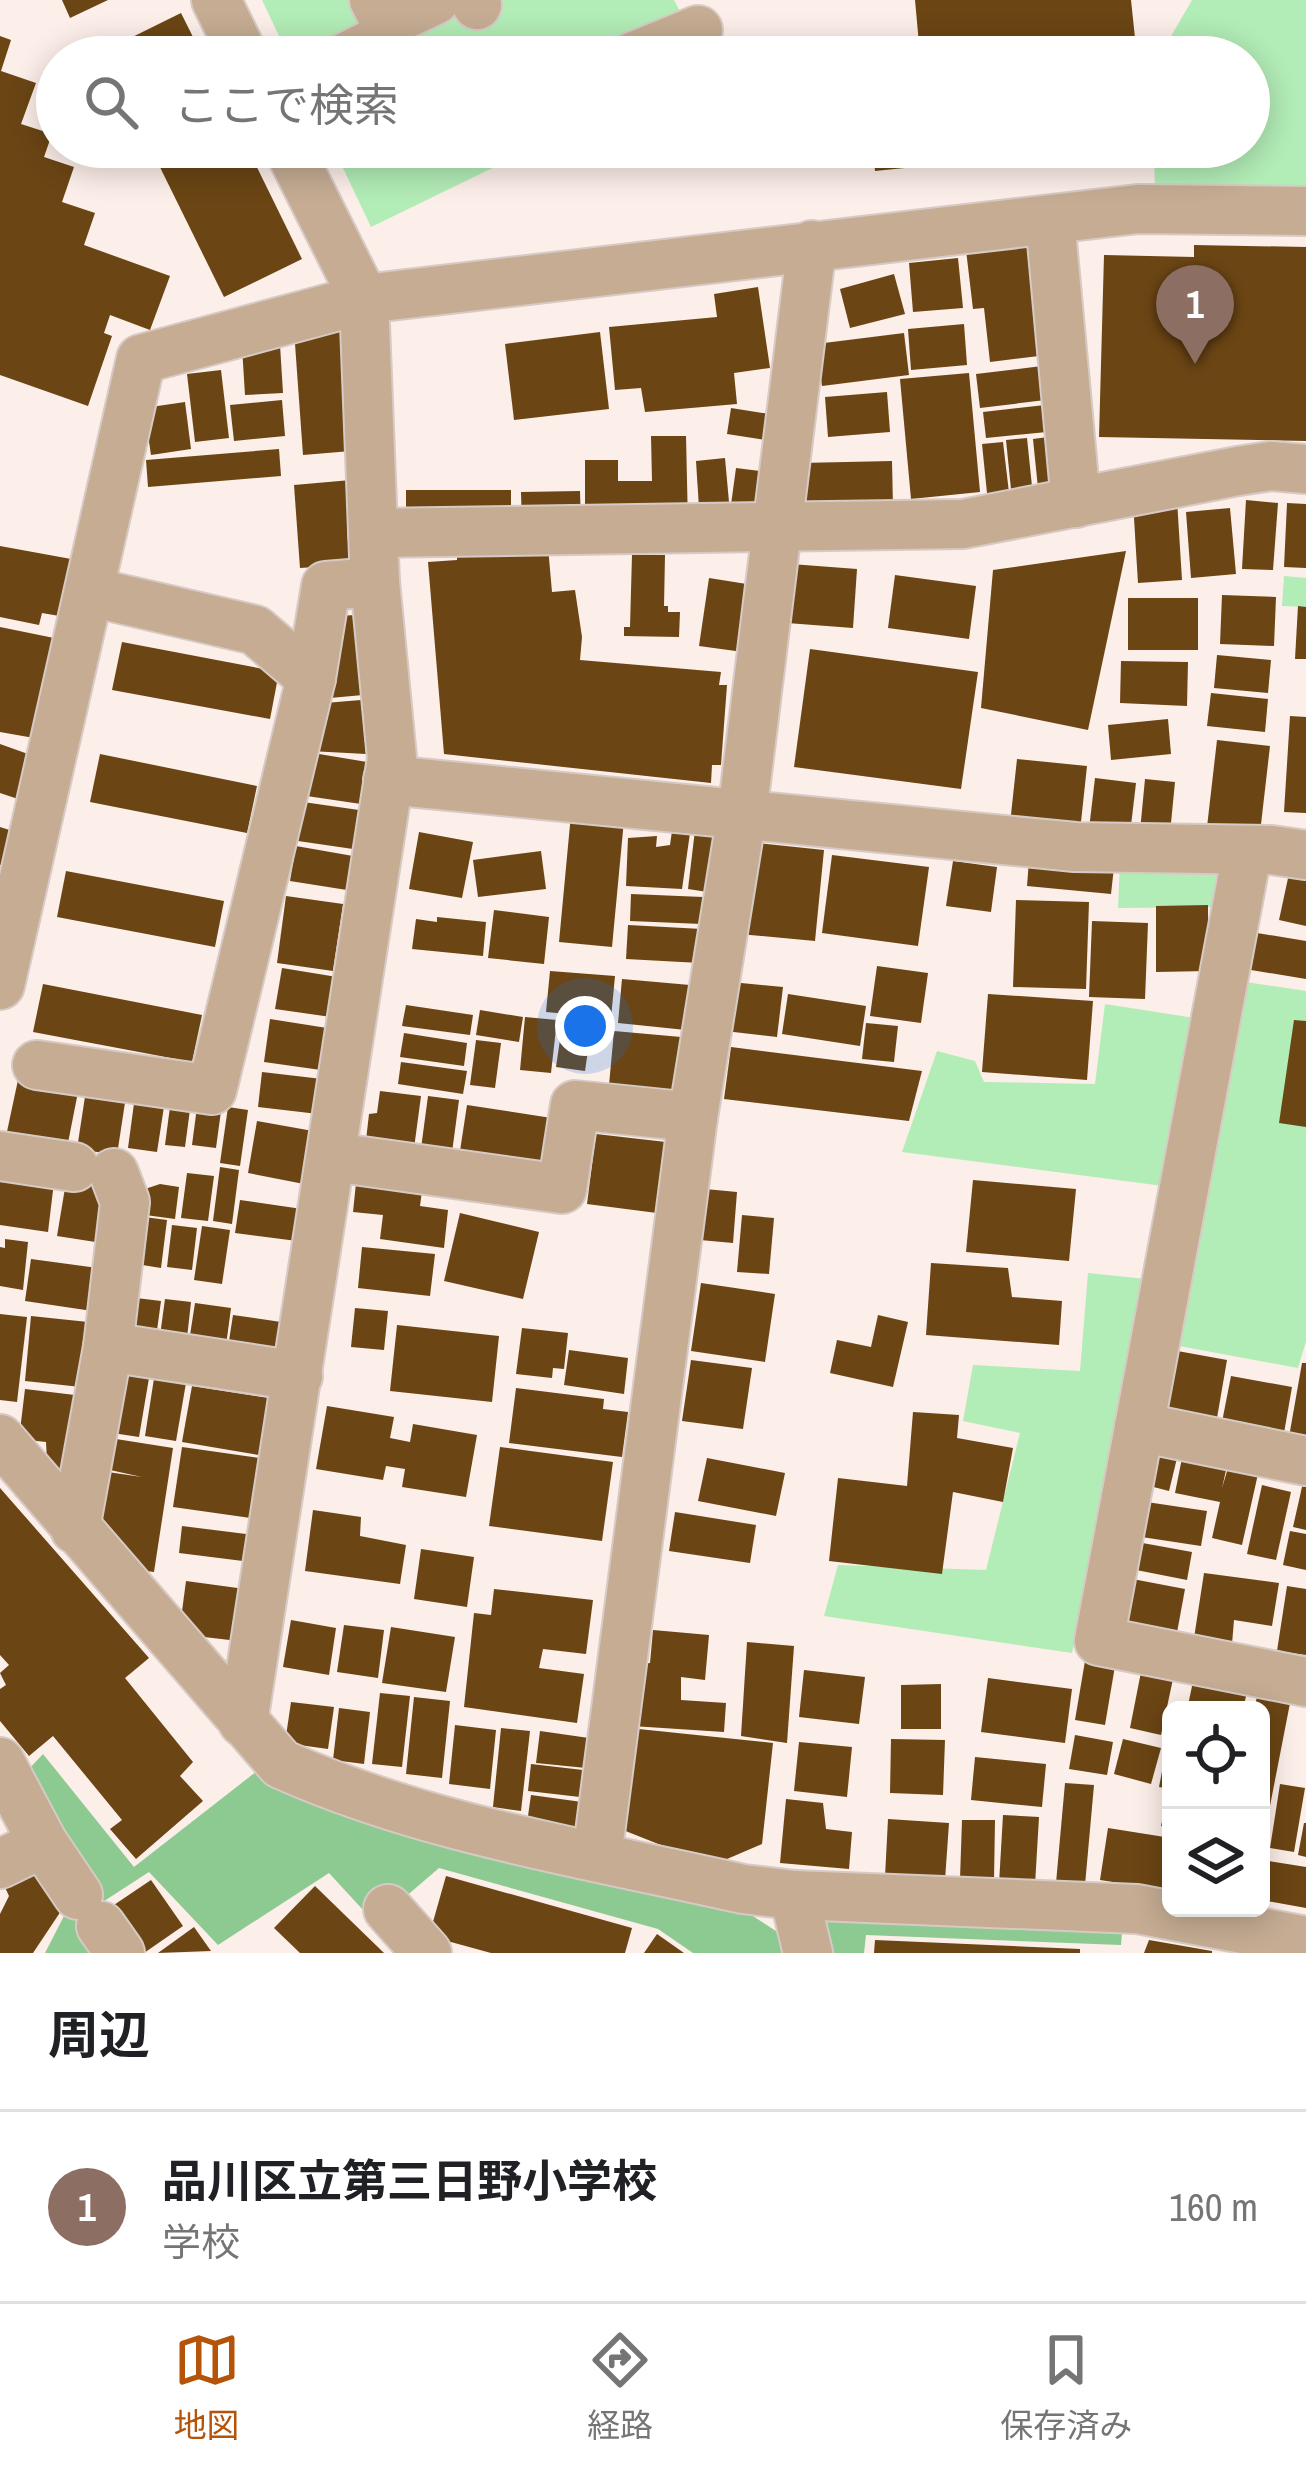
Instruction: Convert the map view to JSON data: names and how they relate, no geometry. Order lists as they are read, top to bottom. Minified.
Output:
{"page":{"search":"ここで検索","pins":"1","heading":"周辺","list":[{"mark":"1","name":"品川区立第三日野小学校","note":"学校","value":"160 m"}],"nav":["地図","経路","保存済み"]}}
